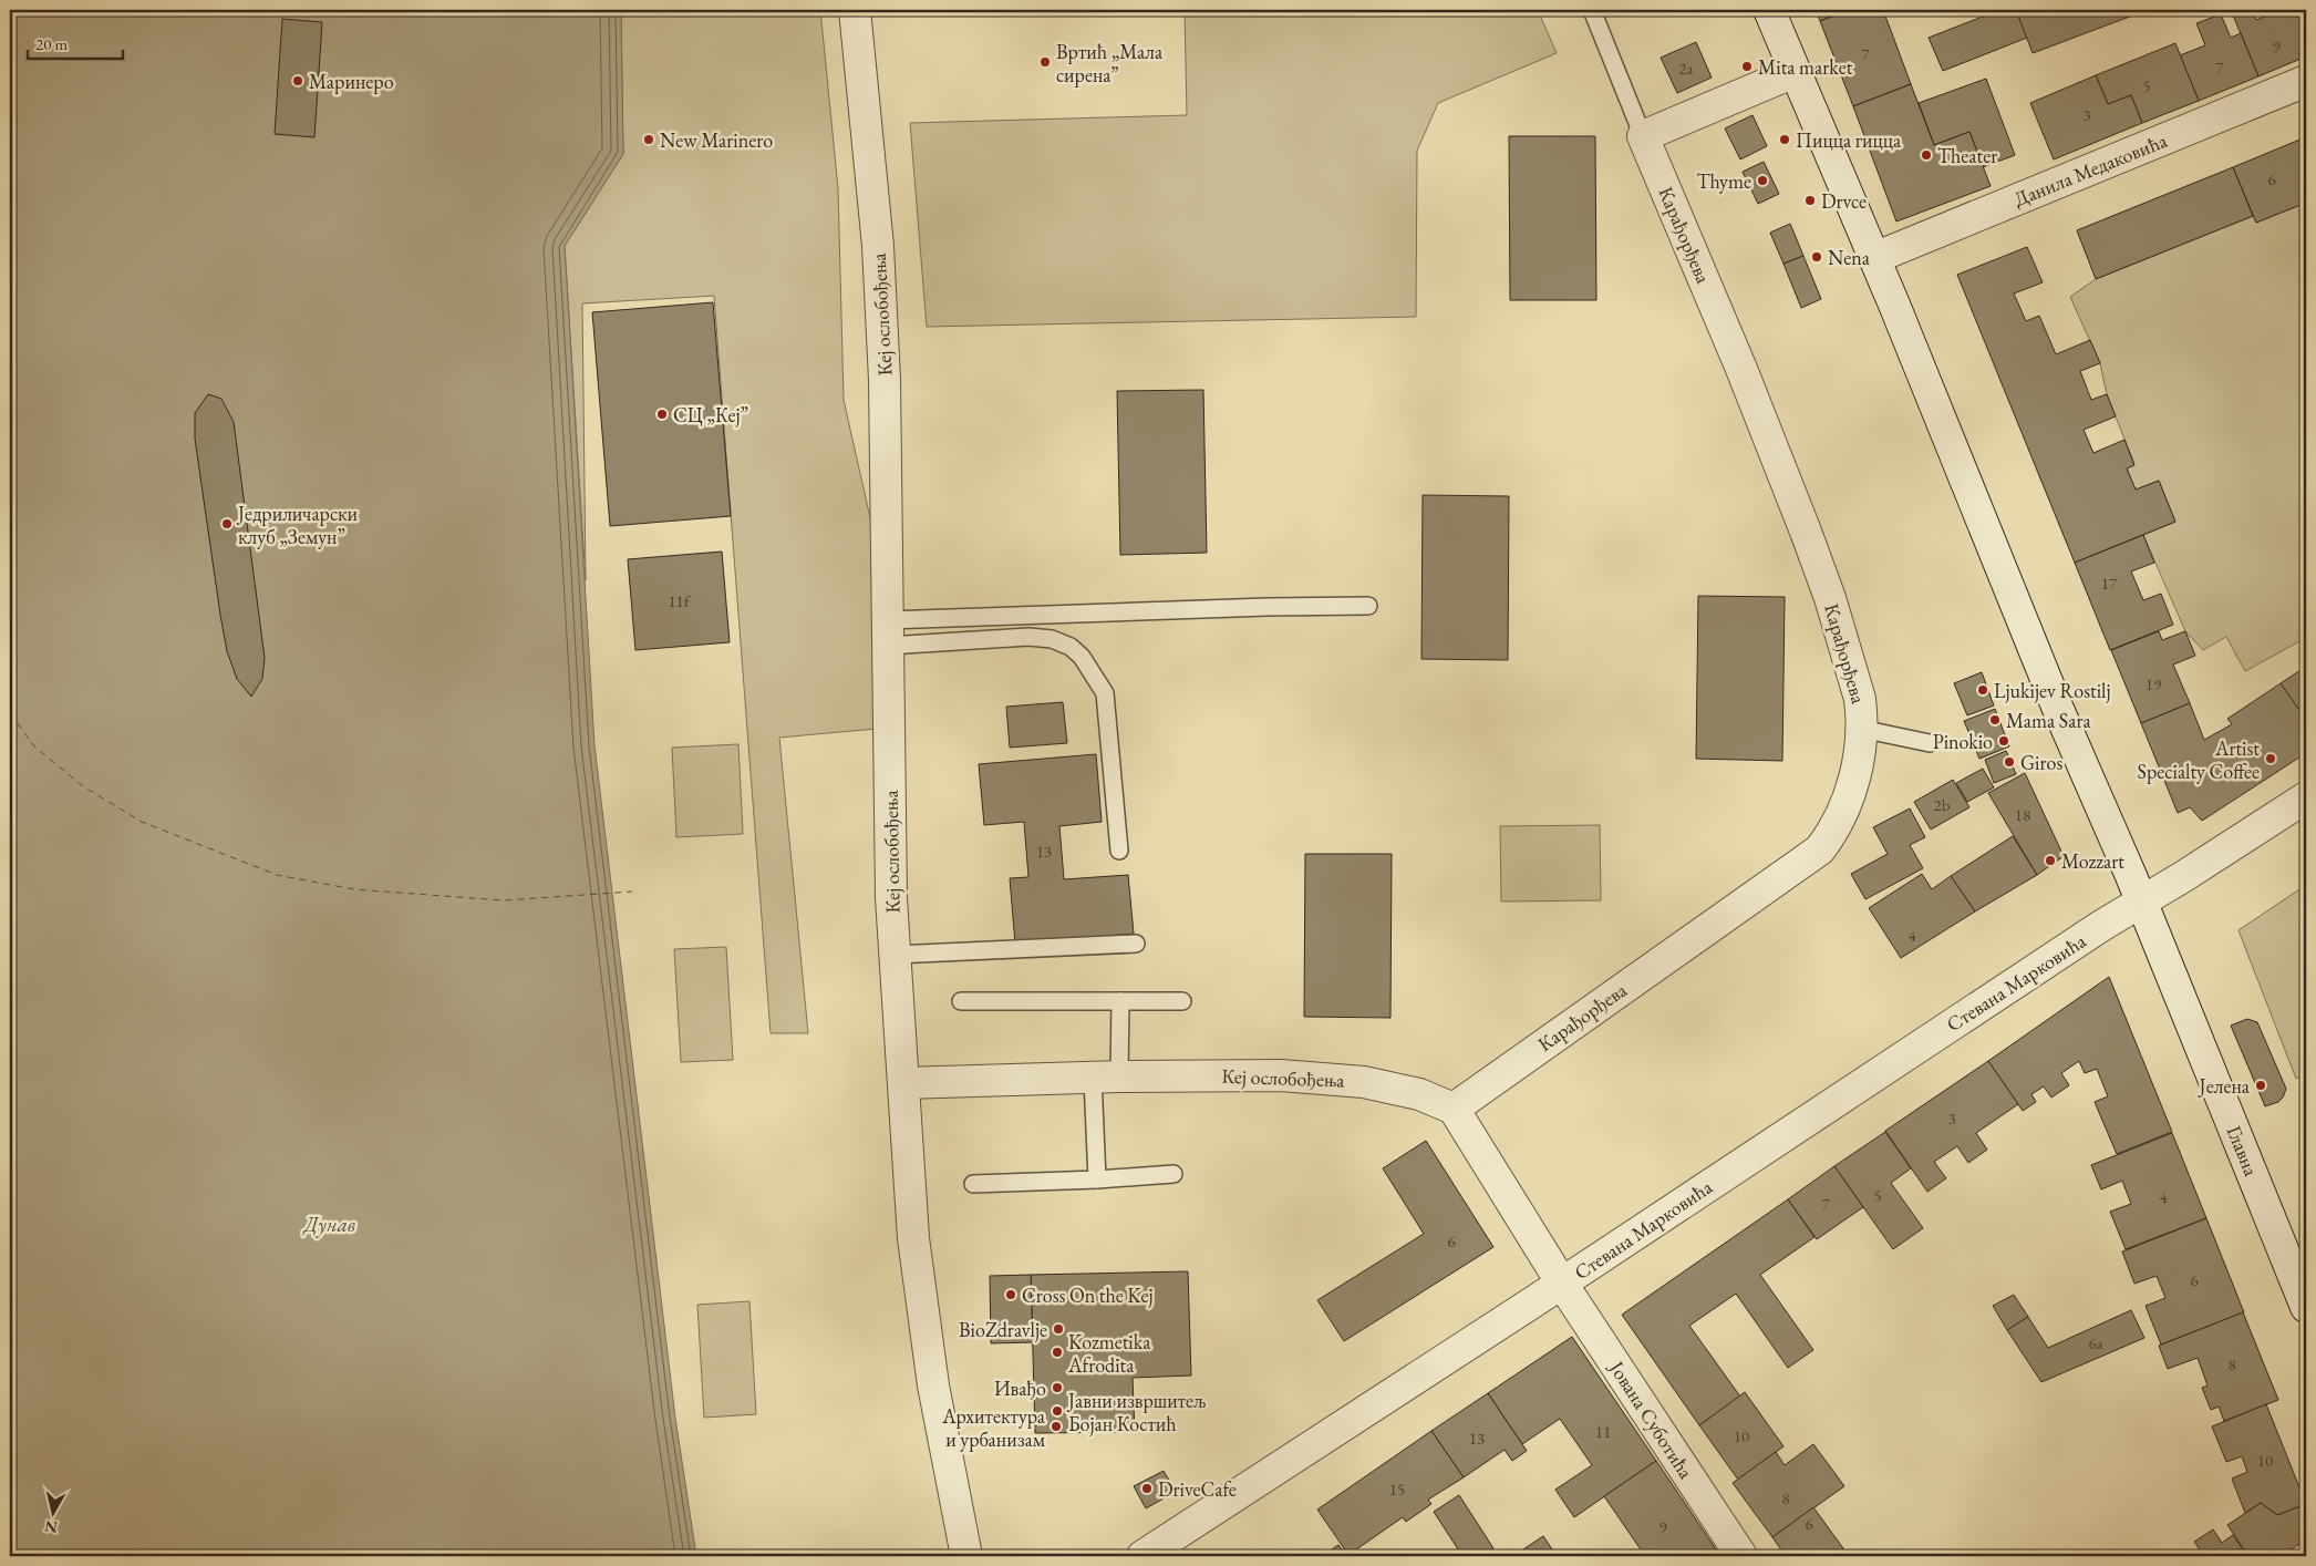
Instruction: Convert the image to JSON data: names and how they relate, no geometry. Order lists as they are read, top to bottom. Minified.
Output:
{"streets":{"street":["Данила Медаковића","Карађорђева","Кеј ослобођења","Стевана Марковића","Главна","Јована Суботића"]},"crossings":[["Карађорђева","Кеј ослобођења"],["Стевана Марковића","Главна"],["Стевана Марковића","Јована Суботића"]],"water":["Дунав"],"places":["Вртић „Мала сирена”","Mita market","Маринеро","New Marinero","Пицца гицца","Theater","Thyme","Drvce","Nena","СЦ „Кеј”","Једриличарски клуб „Земун”","Ljukijev Rostilj","Mama Sara","Pinokio","Artist Specialty Coffee","Giros","Mozzart","Јелена","Cross On the Kej","BioZdravlje","Kozmetika Afrodita","Ивађо","Јавни извршитељ Бојан Костић","Архитектура и урбанизам","DriveCafe"],"house_numbers":["9","7","7","2a","5","3","6","17","11f","19","2b","18","13","4","3","5","4","7","6","6","6a","8","11","10","13","10","15","8","6","9"],"scale_bar":"20 m","north":"bottom"}
